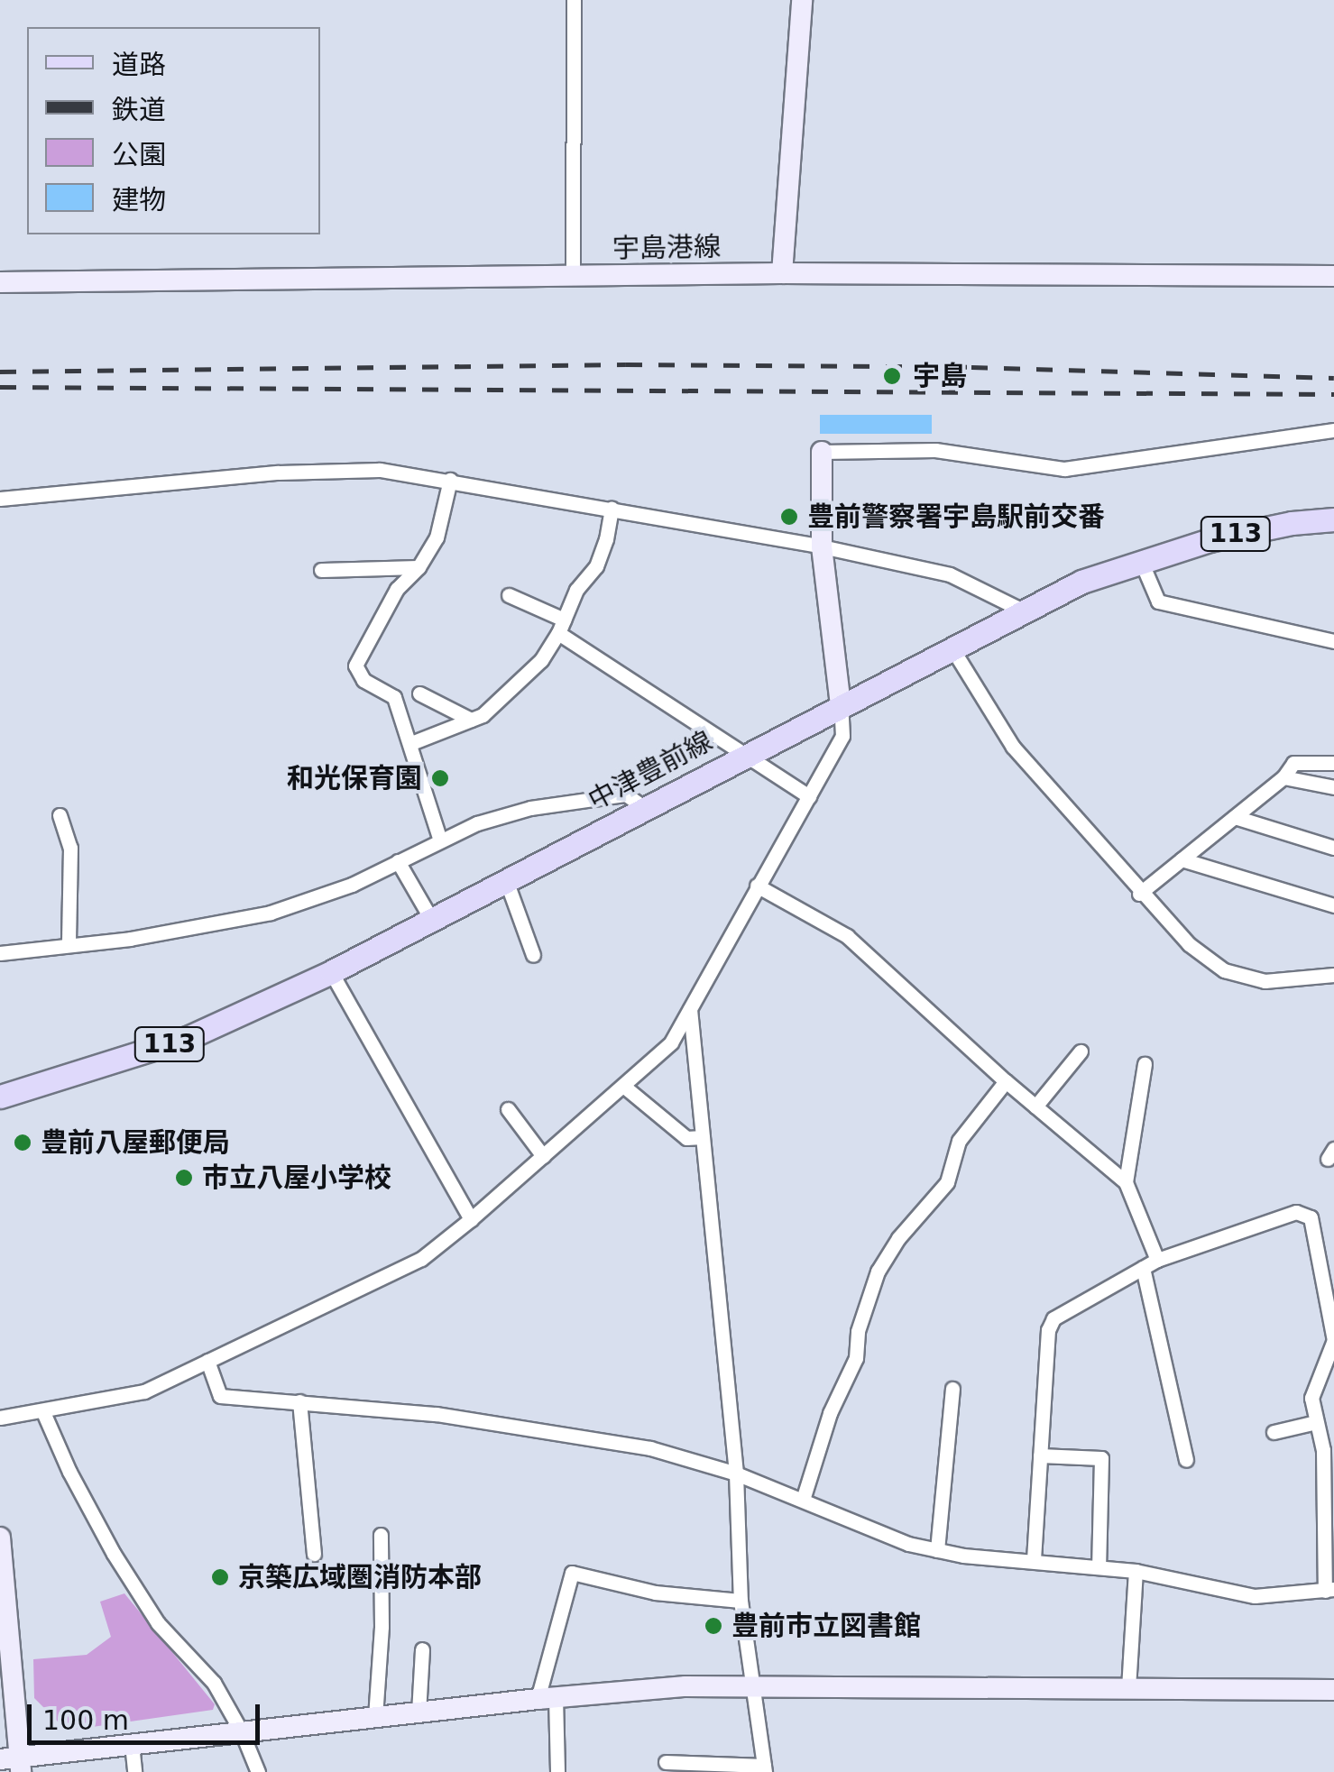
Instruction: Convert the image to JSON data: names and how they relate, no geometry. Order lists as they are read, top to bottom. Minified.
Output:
{"streets":{"main road":["宇島港線","113","中津豊前線"]},"places":["宇島","豊前警察署宇島駅前交番","和光保育園","豊前八屋郵便局","市立八屋小学校","京築広域圏消防本部","豊前市立図書館"],"legend":["道路","鉄道","公園","建物"],"scale_bar":"100 m"}
